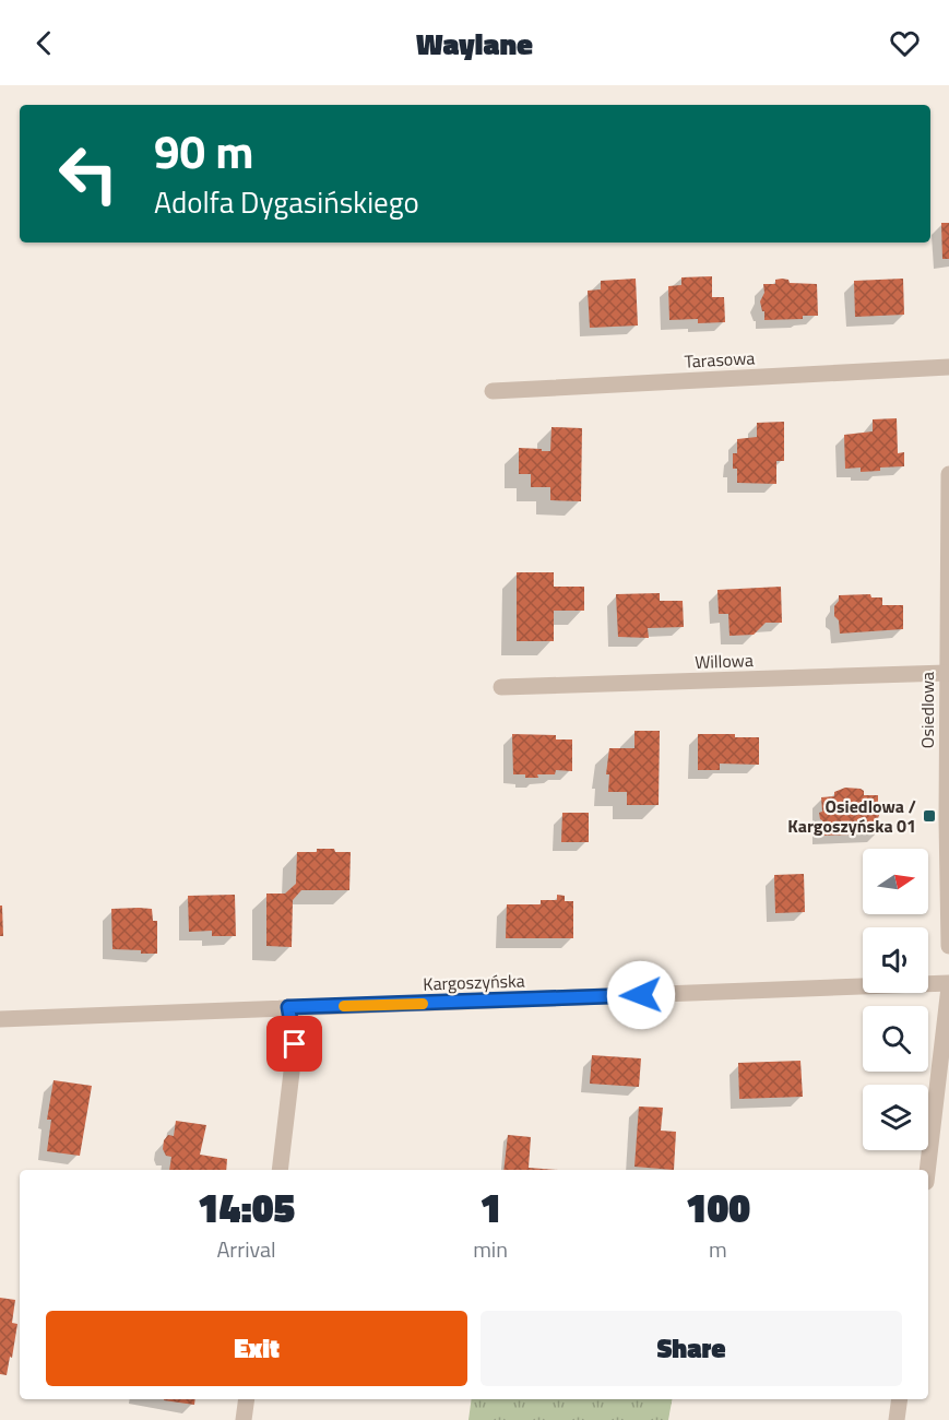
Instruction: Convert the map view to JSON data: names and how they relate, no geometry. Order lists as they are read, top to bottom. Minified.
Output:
{"streets":{"street":["Tarasowa","Willowa","Osiedlowa","Kargoszyńska"]},"crossings":[["Willowa","Osiedlowa"]],"places":{"transit":["Osiedlowa / Kargoszyńska 01"]},"north":"right","page":{"header":"Waylane","turn":["90 m","Adolfa Dygasińskiego"],"eta":["14:05","Arrival","1","min","100","m"],"buttons":["Exit","Share"]}}
